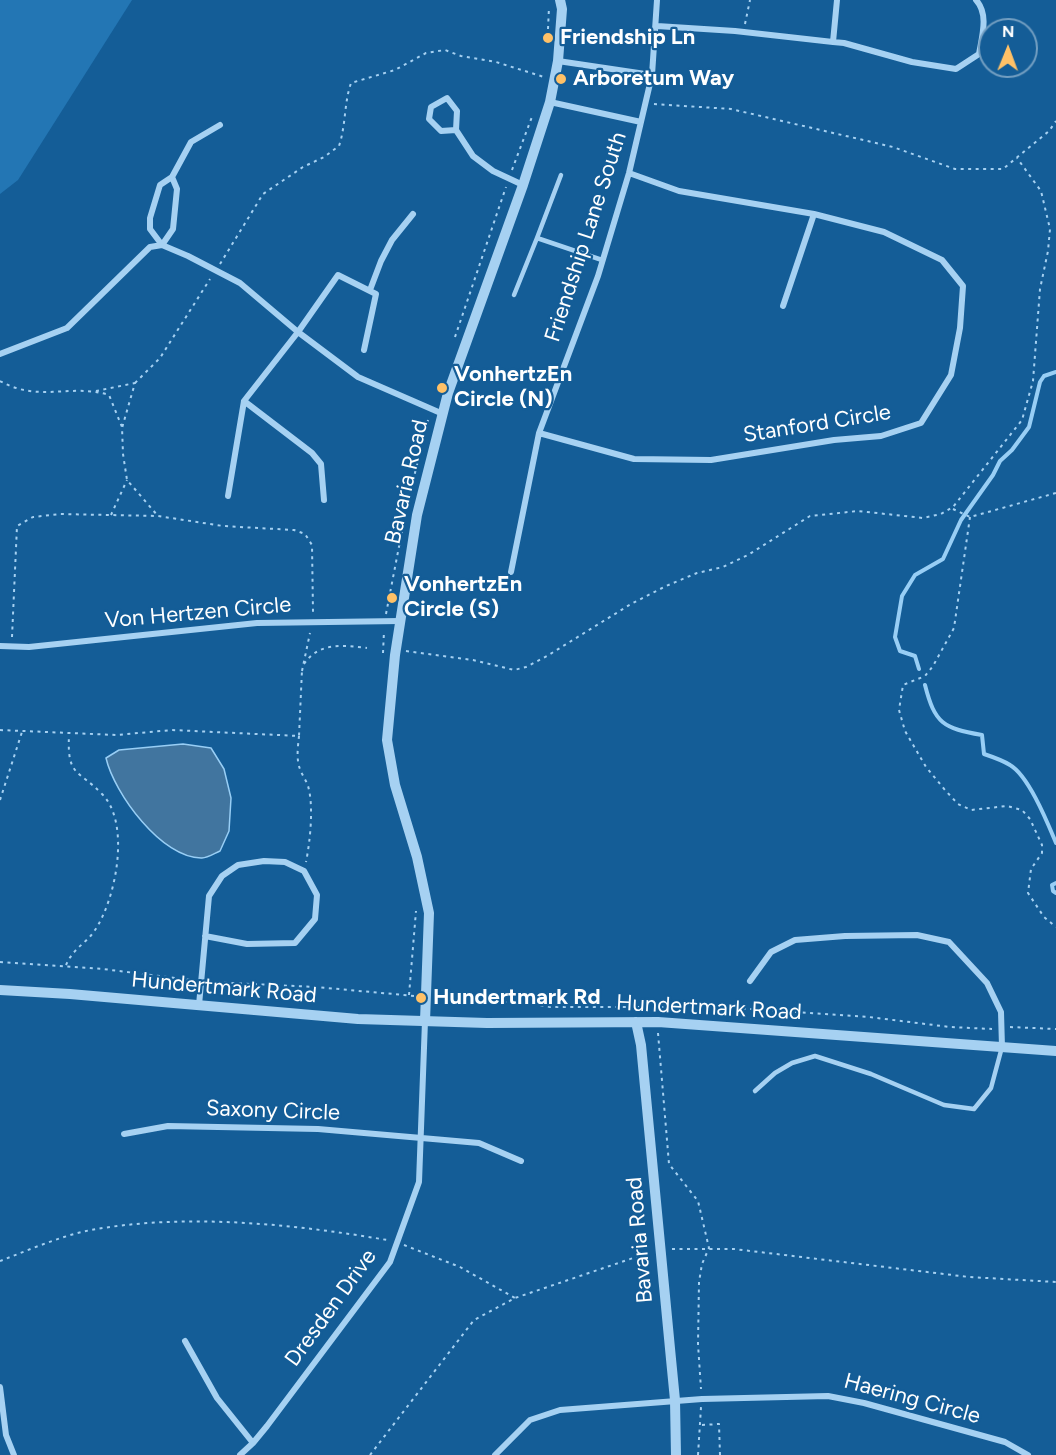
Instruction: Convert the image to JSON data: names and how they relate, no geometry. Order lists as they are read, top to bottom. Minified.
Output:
{"streets":{"street":["Friendship Lane South","Stanford Circle","Bavaria Road","Von Hertzen Circle","Hundertmark Road","Saxony Circle","Dresden Drive","Haering Circle"]},"crossings":[["Friendship Lane South","Stanford Circle"],["Bavaria Road","Von Hertzen Circle"],["Bavaria Road","Hundertmark Road"],["Bavaria Road","Dresden Drive"],["Bavaria Road","Haering Circle"],["Hundertmark Road","Dresden Drive"],["Saxony Circle","Dresden Drive"]],"places":["Friendship Ln","Arboretum Way","VonhertzEn Circle (N)","VonhertzEn Circle (S)","Hundertmark Rd"],"north":"top"}
